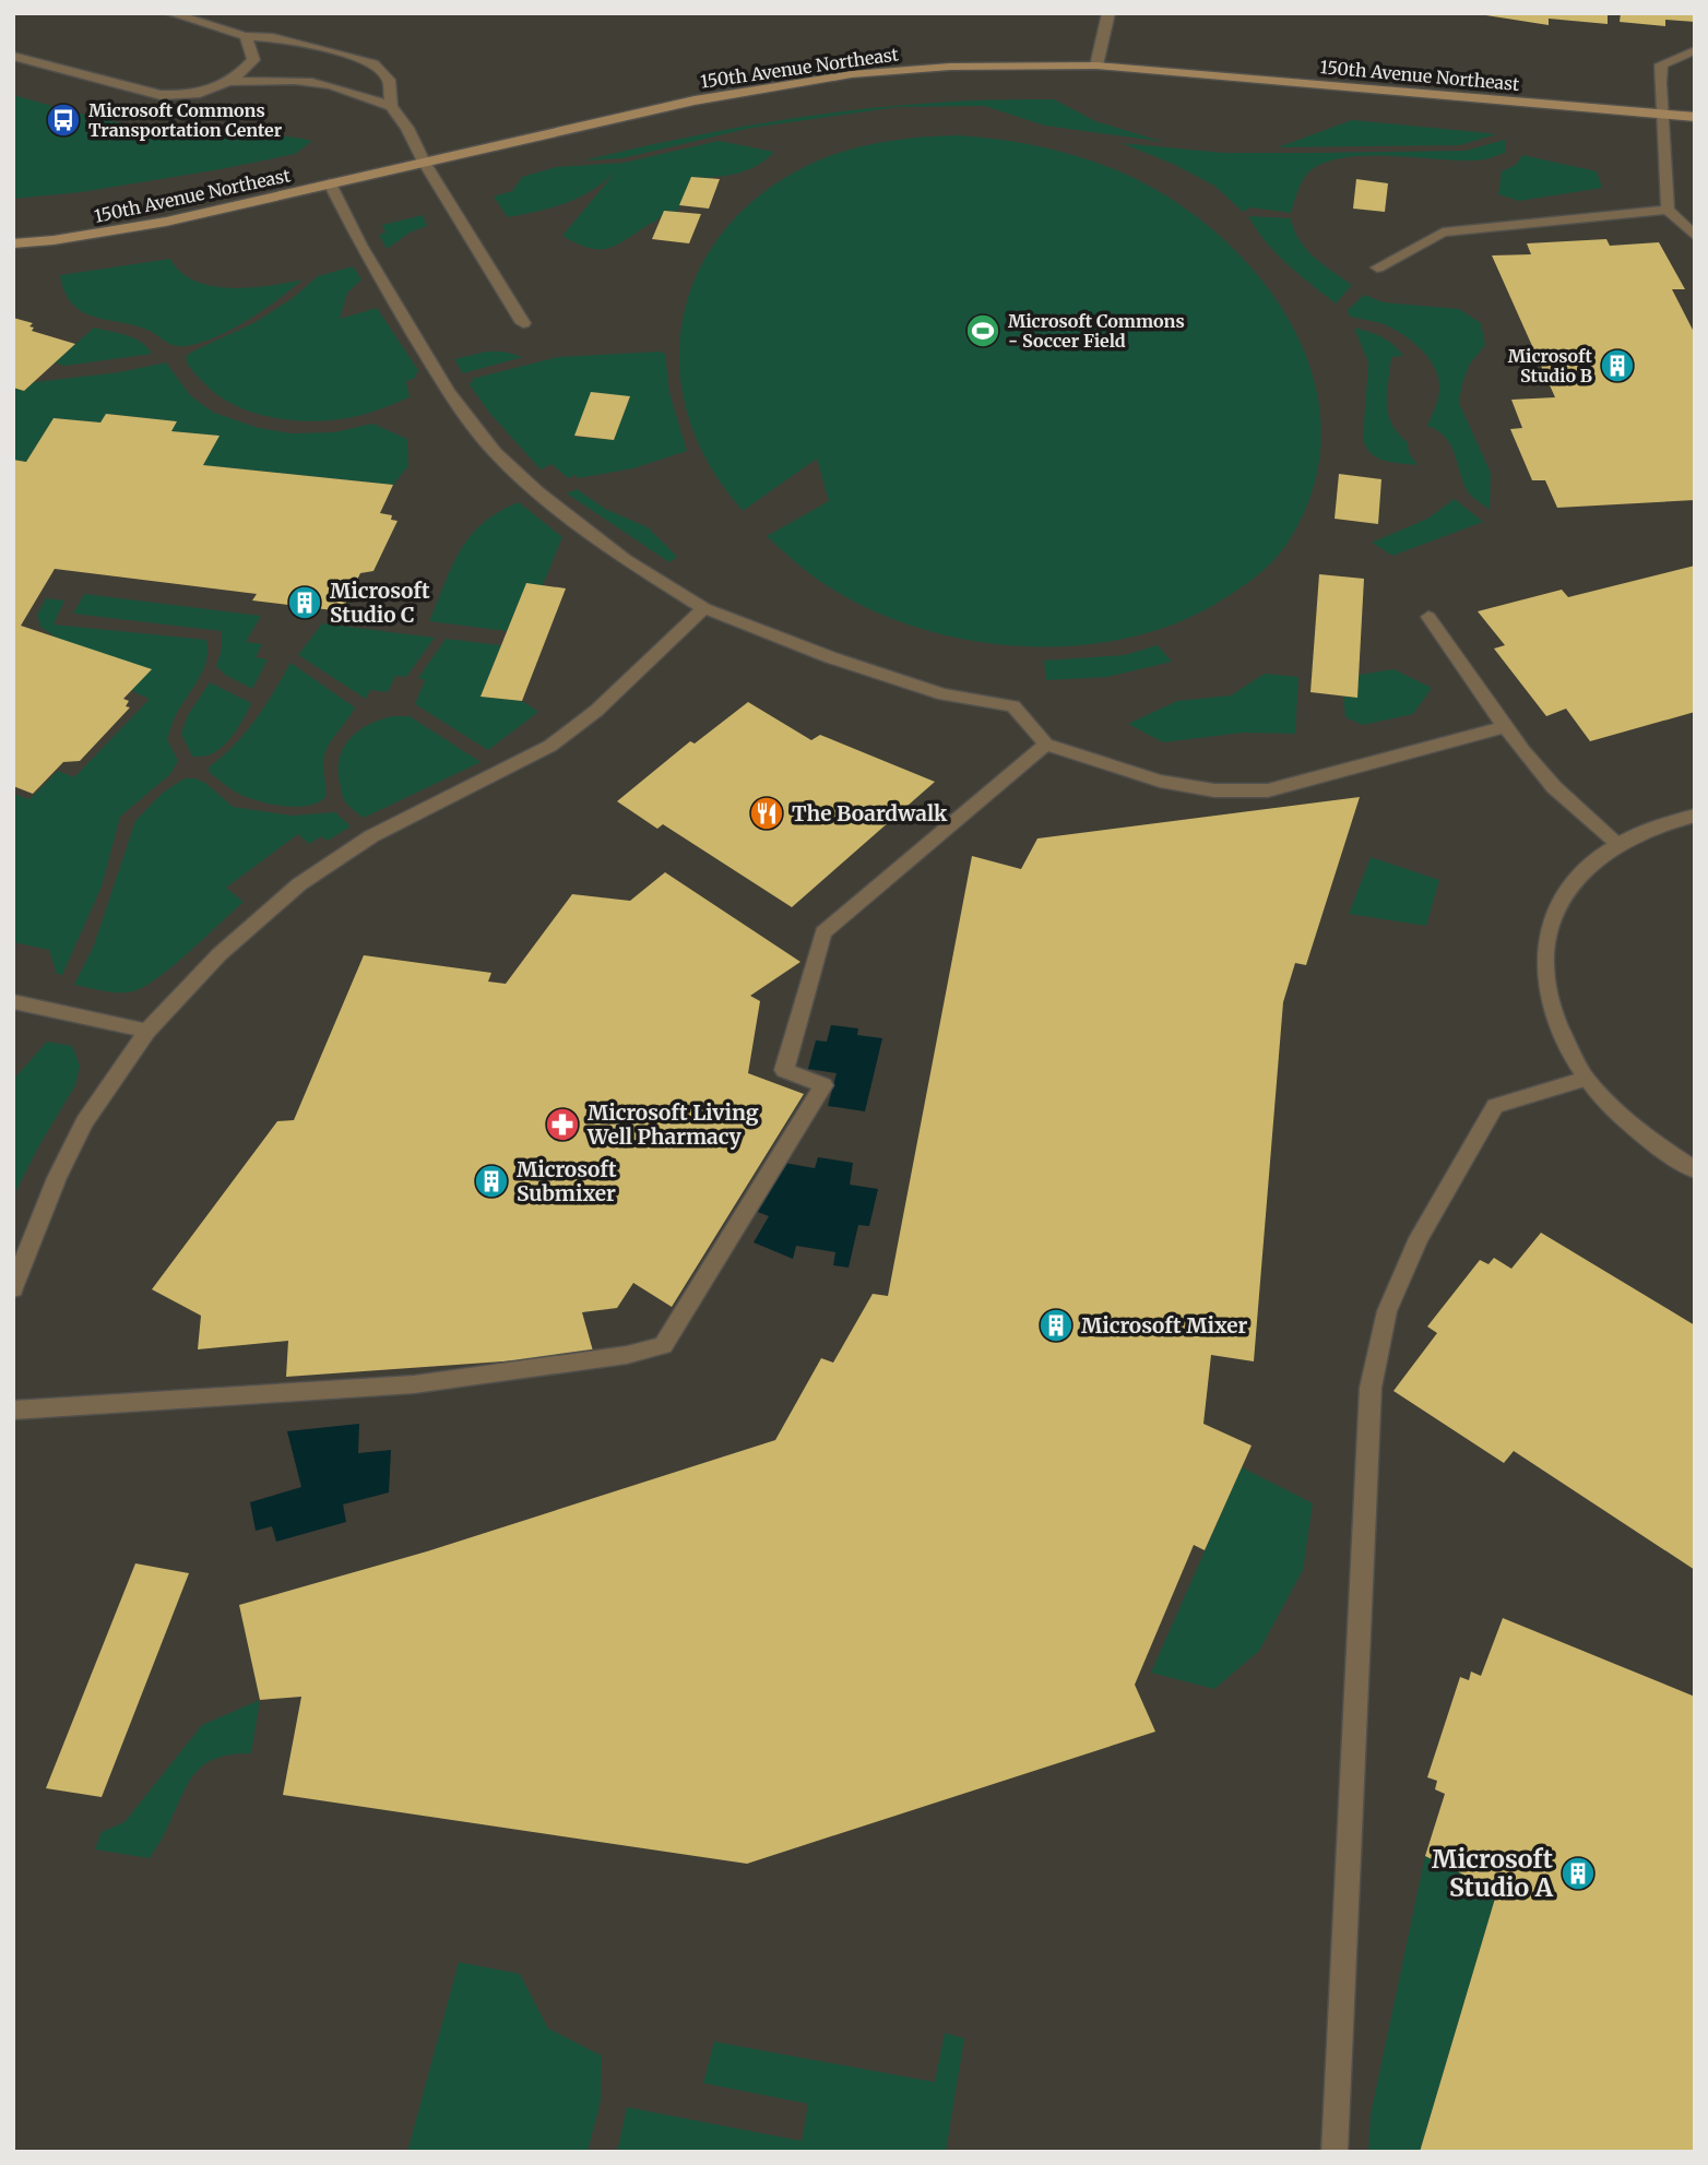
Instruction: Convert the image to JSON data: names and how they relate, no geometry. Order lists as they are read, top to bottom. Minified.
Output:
{"streets":{"street":["150th Avenue Northeast"]},"places":{"bus stop":["Microsoft Commons Transportation Center"],"sports":["Microsoft Commons - Soccer Field"],"building":["Microsoft Studio B","Microsoft Studio C","Microsoft Submixer","Microsoft Mixer","Microsoft Studio A"],"restaurant":["The Boardwalk"],"pharmacy":["Microsoft Living Well Pharmacy"]}}
